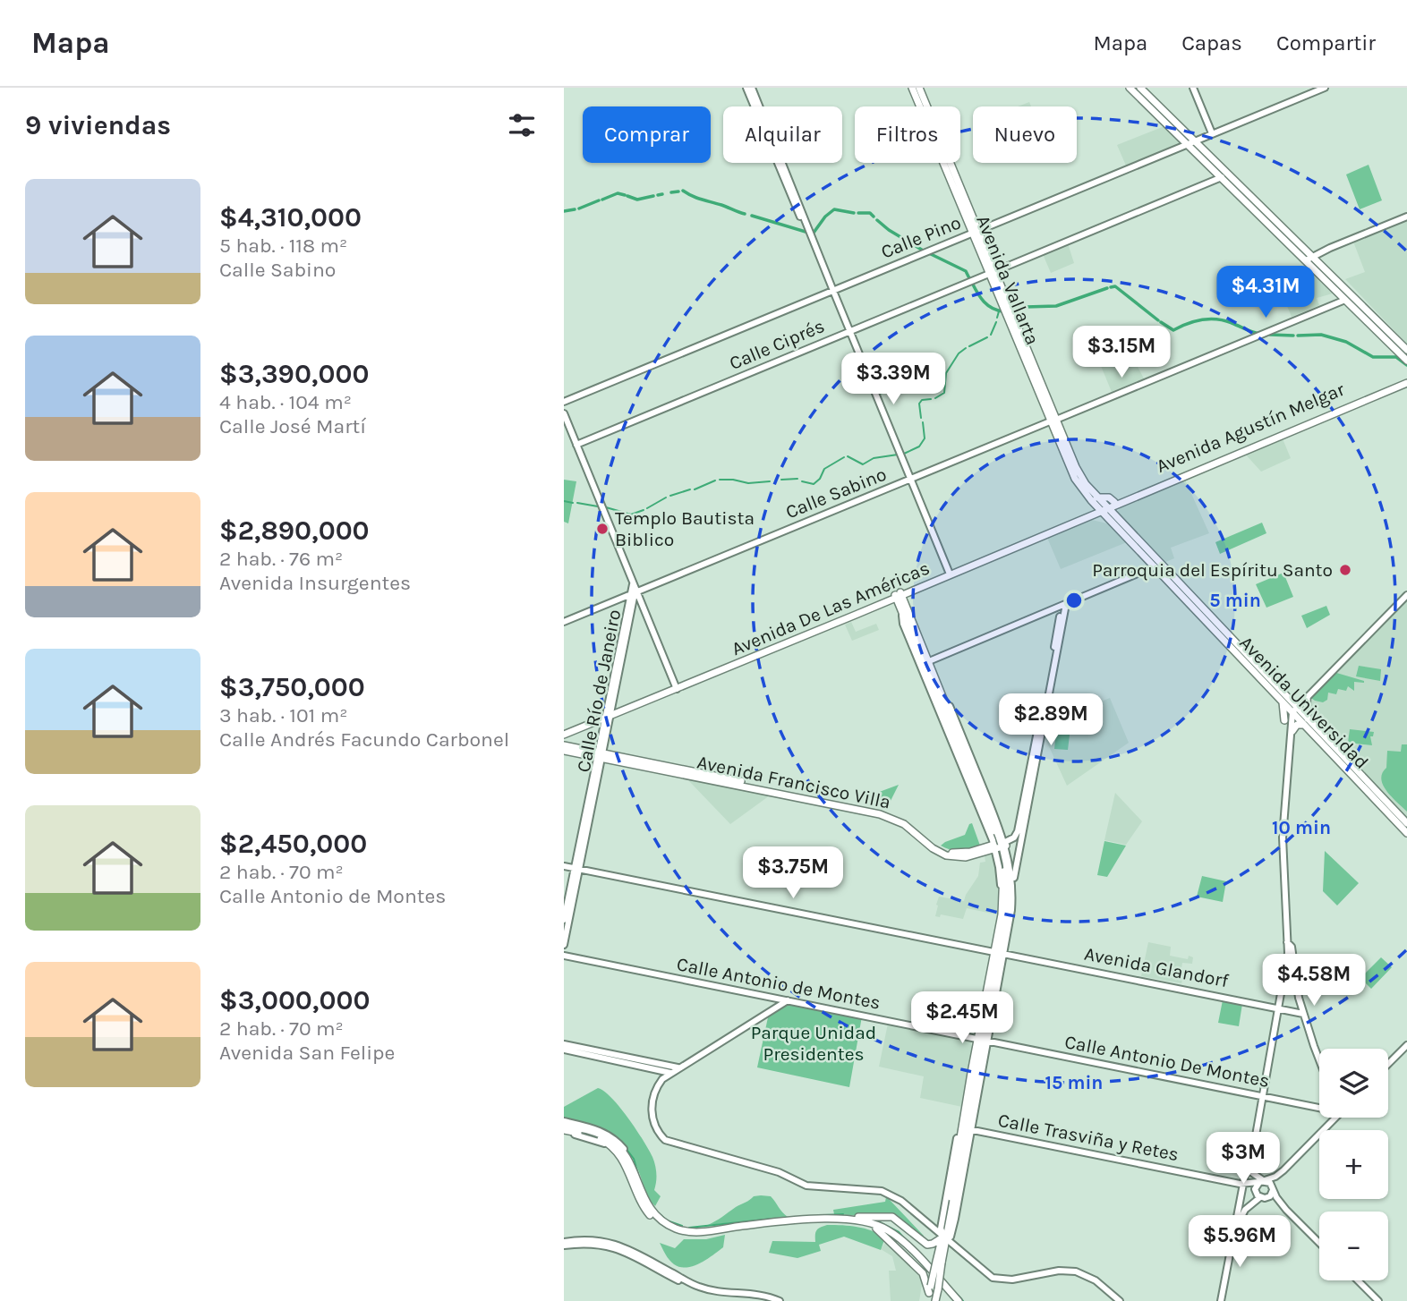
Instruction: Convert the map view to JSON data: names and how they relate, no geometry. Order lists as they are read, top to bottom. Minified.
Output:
{"streets":{"main road":["Avenida Vallarta","Avenida Agustín Melgar","Avenida De Las Américas","Avenida Universidad","Avenida Francisco Villa"],"street":["Calle Pino","Calle Ciprés","Calle Sabino","Calle Río de Janeiro","Avenida Glandorf","Calle Antonio de Montes","Calle Antonio De Montes","Calle Trasviña y Retes"]},"crossings":[["Calle Pino","Avenida Vallarta"],["Avenida Vallarta","Calle Ciprés"],["Avenida Vallarta","Avenida Agustín Melgar"],["Avenida Vallarta","Calle Sabino"],["Avenida Vallarta","Avenida De Las Américas"],["Avenida Vallarta","Avenida Universidad"],["Avenida Agustín Melgar","Avenida De Las Américas"],["Avenida Agustín Melgar","Avenida Universidad"],["Calle Sabino","Calle Río de Janeiro"],["Avenida De Las Américas","Calle Río de Janeiro"],["Avenida De Las Américas","Avenida Universidad"],["Calle Río de Janeiro","Avenida Francisco Villa"],["Calle Río de Janeiro","Avenida Glandorf"],["Calle Antonio de Montes","Calle Antonio De Montes"]],"parks":["Parque Unidad Presidentes"],"places":["Templo Bautista Biblico","Parroquia del Espíritu Santo"],"page":{"header":"Mapa","nav":["Mapa","Capas","Compartir"],"heading":"9 viviendas","chip":["Comprar","Alquilar","Filtros","Nuevo"],"list":[{"name":"$4,310,000","note":"5 hab. · 118 m² · Calle Sabino"},{"name":"$3,390,000","note":"4 hab. · 104 m² · Calle José Martí"},{"name":"$2,890,000","note":"2 hab. · 76 m² · Avenida Insurgentes"},{"name":"$3,750,000","note":"3 hab. · 101 m² · Calle Andrés Facundo Carbonel"},{"name":"$2,450,000","note":"2 hab. · 70 m² · Calle Antonio de Montes"},{"name":"$3,000,000","note":"2 hab. · 70 m² · Avenida San Felipe"}],"price":["$4.31M","$3.15M","$3.39M","$2.89M","$3.75M","$4.58M","$2.45M","$3M","$5.96M"],"map_buttons":["+","−"]},"rings":["5 min","10 min","15 min"]}
